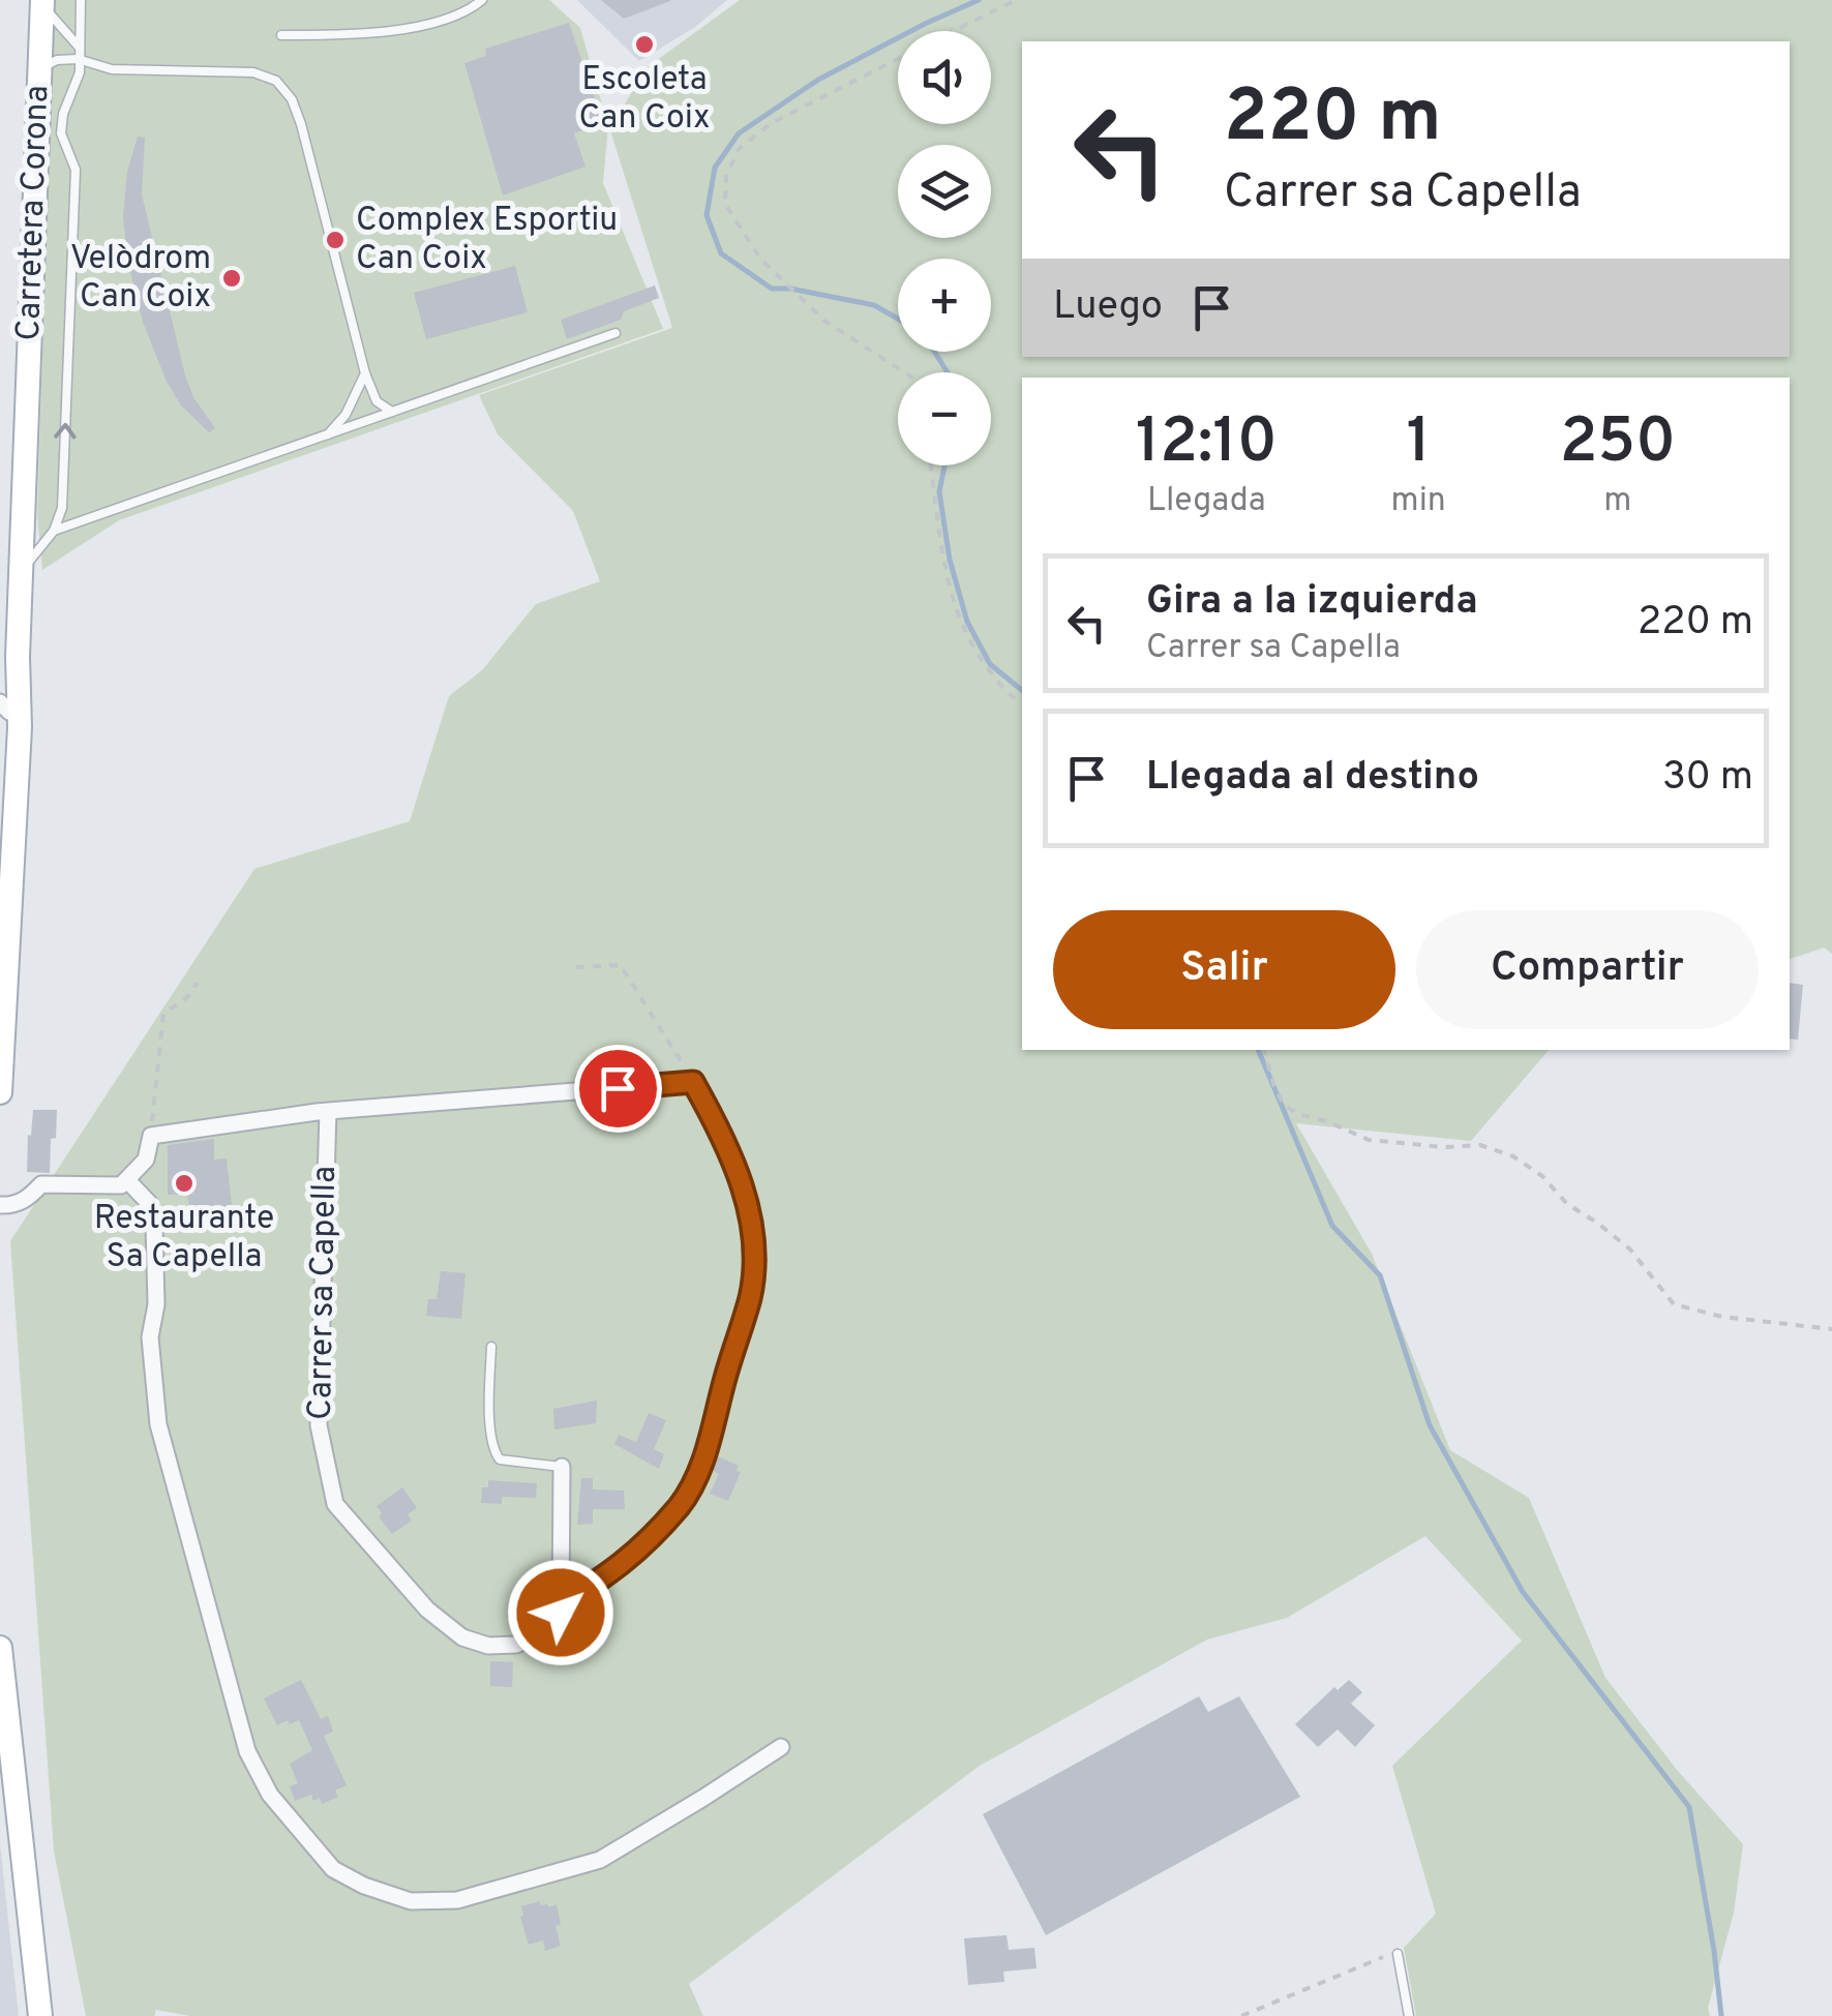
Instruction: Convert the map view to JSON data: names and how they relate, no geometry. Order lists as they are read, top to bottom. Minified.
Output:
{"streets":{"main road":["Carretera Corona"],"street":["Carrer sa Capella"]},"places":["Escoleta Can Coix","Complex Esportiu Can Coix","Velòdrom Can Coix","Restaurante Sa Capella"],"page":{"map_buttons":["+","−"],"turn":["220 m","Carrer sa Capella"],"then":"Luego","eta":["12:10","Llegada","1","min","250","m"],"list":[{"name":"Gira a la izquierda","note":"Carrer sa Capella","value":"220 m"},{"name":"Llegada al destino","value":"30 m"}],"buttons":["Salir","Compartir"]}}
